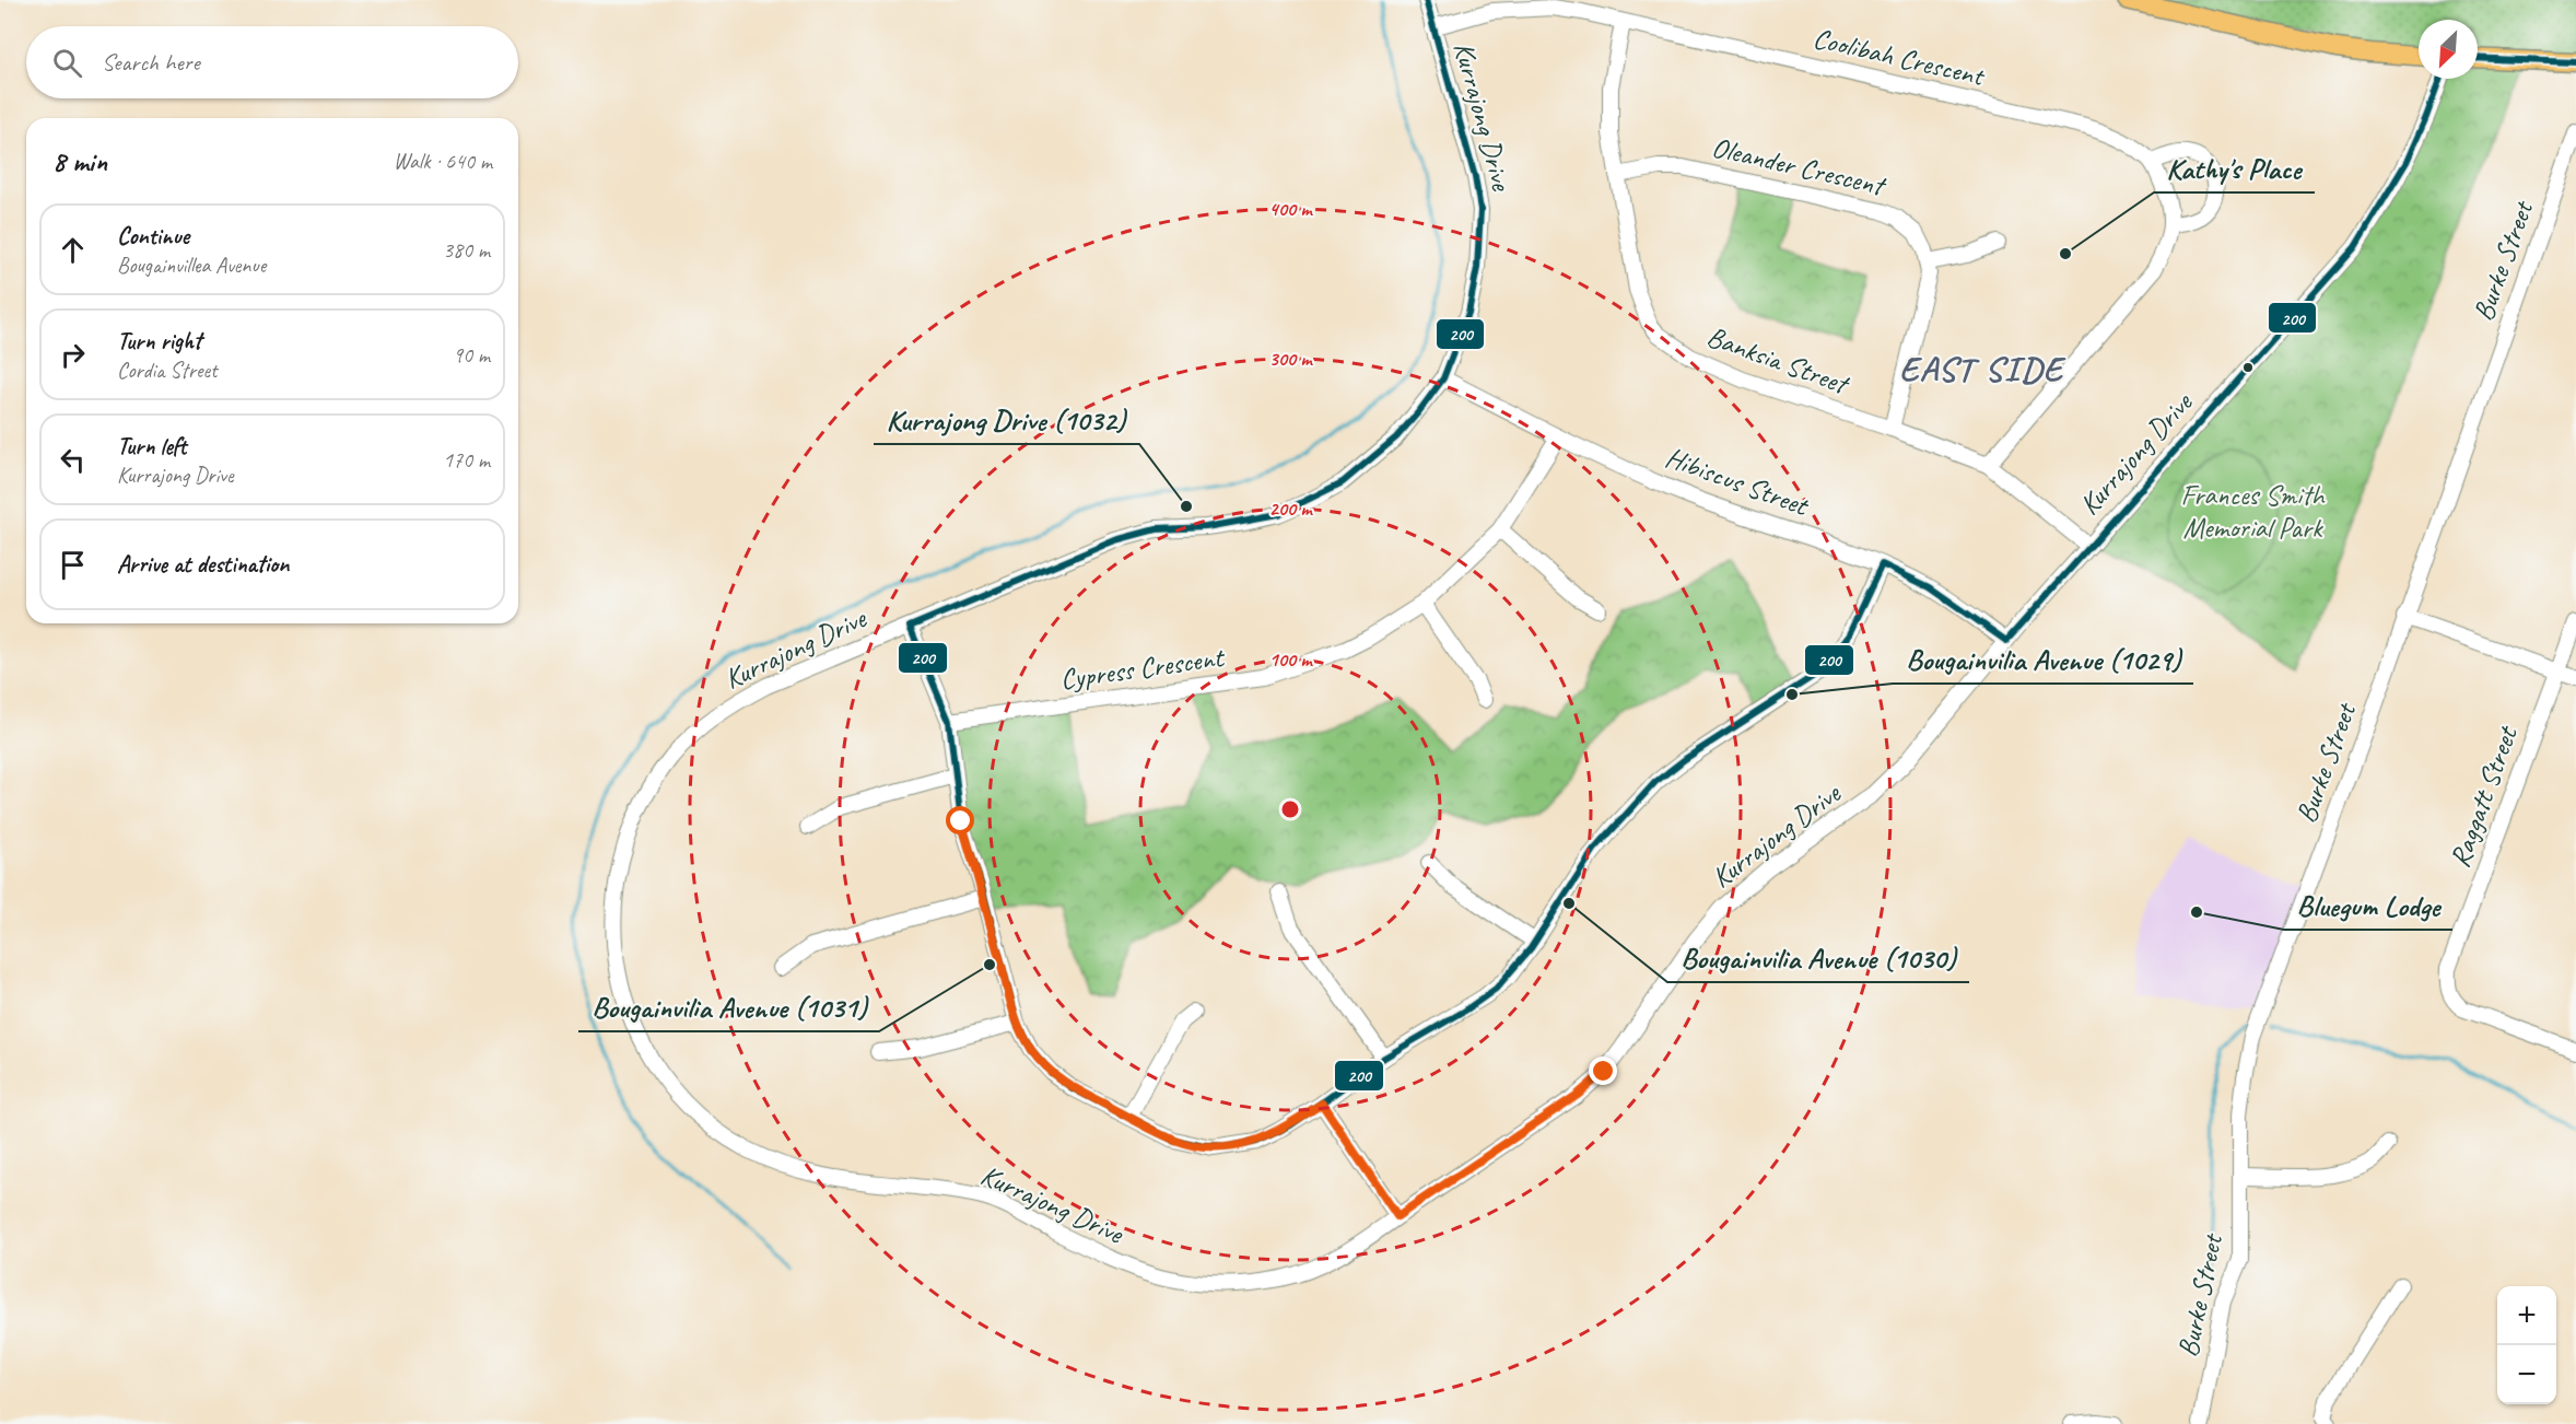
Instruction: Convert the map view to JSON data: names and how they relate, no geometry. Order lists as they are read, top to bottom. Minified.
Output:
{"streets":{"street":["Coolibah Crescent","Kurrajong Drive","Oleander Crescent","Burke Street","Banksia Street","Hibiscus Street","Cypress Crescent","Raggatt Street"]},"crossings":[["Coolibah Crescent","Kurrajong Drive"],["Coolibah Crescent","Banksia Street"],["Kurrajong Drive","Banksia Street"],["Kurrajong Drive","Hibiscus Street"],["Oleander Crescent","Banksia Street"],["Hibiscus Street","Cypress Crescent"]],"districts":["EAST SIDE"],"parks":["Frances Smith Memorial Park"],"places":["Kathy's Place","Kurrajong Drive (1032)","Bougainvilia Avenue (1029)","Bougainvilia Avenue (1030)","Bluegum Lodge","Bougainvilia Avenue (1031)"],"lines":["transit line 200"],"north":"bottom left","page":{"search":"Search here","heading":["8 min","Walk · 640 m"],"list":[["Continue","Bougainvillea Avenue","380 m"],["Turn right","Cordia Street","90 m"],["Turn left","Kurrajong Drive","170 m"],"Arrive at destination"],"map_buttons":["+","−"]},"rings":["400 m","300 m","200 m","100 m"]}
